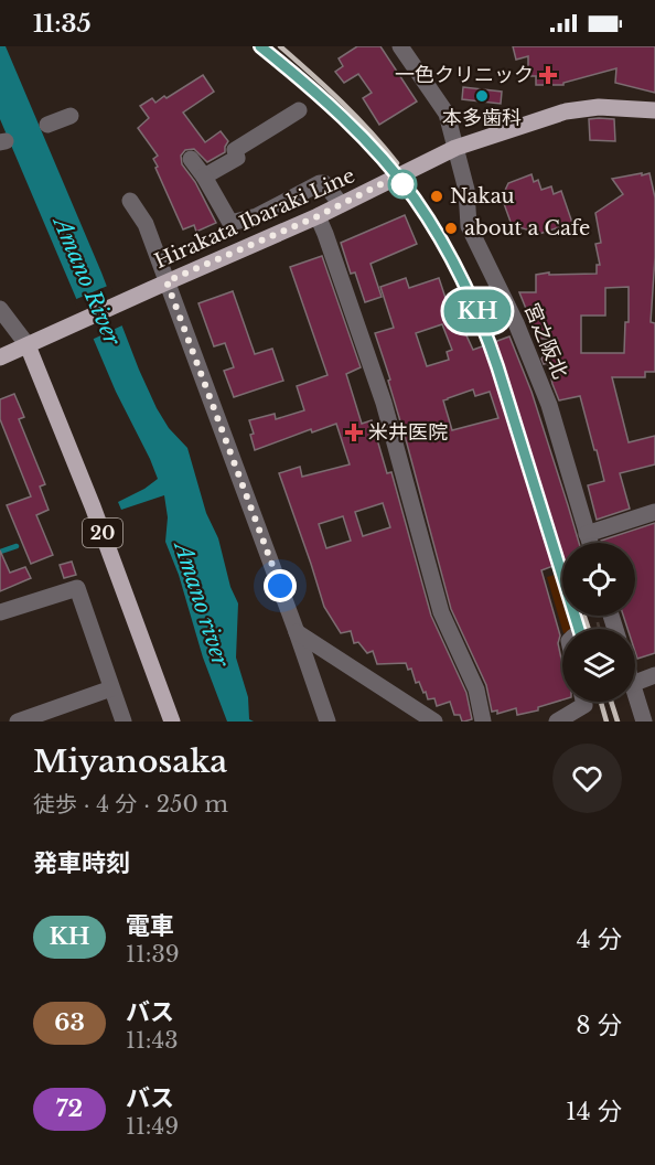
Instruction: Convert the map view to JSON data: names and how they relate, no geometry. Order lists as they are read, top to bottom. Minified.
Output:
{"streets":{"main road":["Hirakata Ibaraki Line","20"],"street":["宮之阪北"]},"crossings":[["Hirakata Ibaraki Line","宮之阪北"],["Hirakata Ibaraki Line","20"]],"water":["Amano River","Amano river"],"places":{"health":["一色クリニック","米井医院"],"other":["本多歯科","Nakau","about a Cafe"]},"page":{"status":"11:35","on_map":"KH","heading":[["Miyanosaka","徒歩 · 4 分 · 250 m"],"発車時刻"],"list":[{"mark":"KH","name":"電車","note":"11:39","value":"4 分"},{"mark":"63","name":"バス","note":"11:43","value":"8 分"},{"mark":"72","name":"バス","note":"11:49","value":"14 分"}]}}
